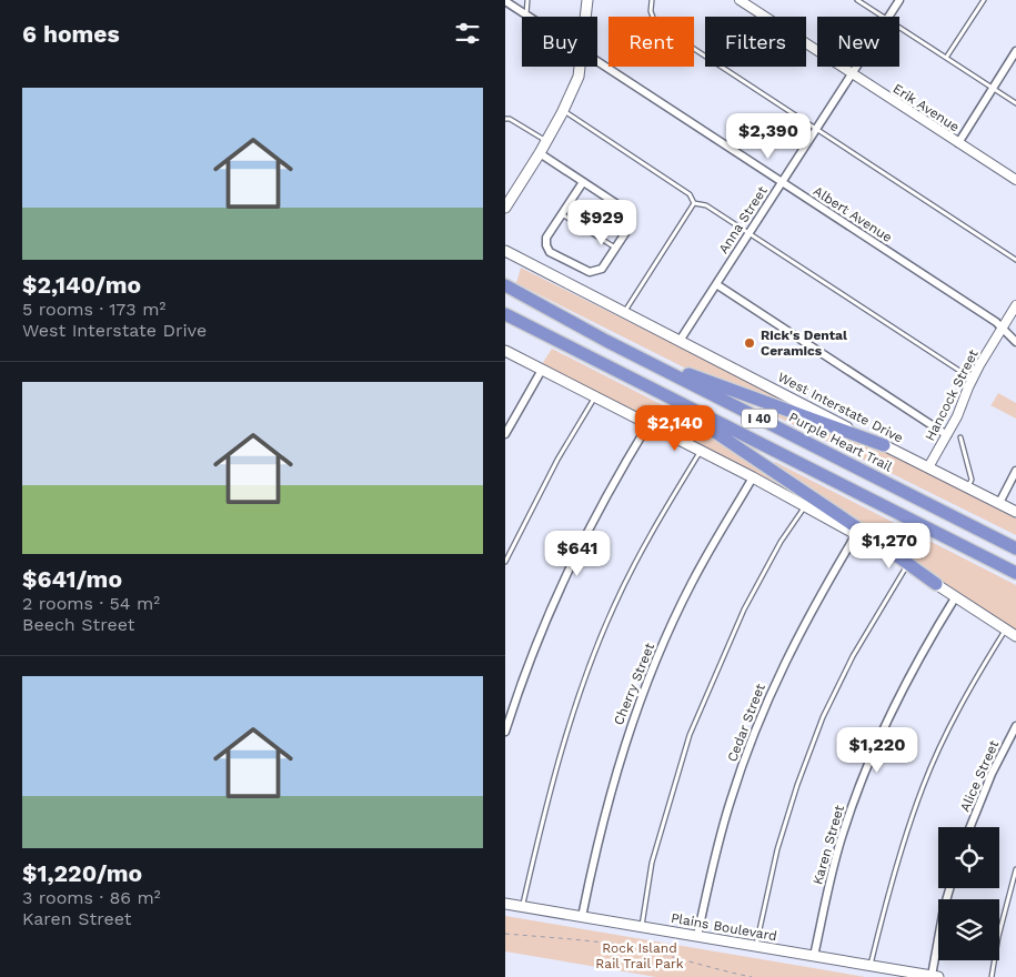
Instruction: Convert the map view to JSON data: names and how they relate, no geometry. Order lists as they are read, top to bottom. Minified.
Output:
{"streets":{"highway":["I 40","Purple Heart Trail"],"main road":["West Interstate Drive","Plains Boulevard"],"street":["Erik Avenue","Albert Avenue","Anna Street","Hancock Street","Cherry Street","Cedar Street","Alice Street","Karen Street"]},"crossings":[["Erik Avenue","Anna Street"],["Albert Avenue","Anna Street"],["Albert Avenue","Hancock Street"],["Anna Street","West Interstate Drive"],["Hancock Street","West Interstate Drive"],["Cherry Street","Plains Boulevard"],["Cedar Street","Plains Boulevard"],["Karen Street","Plains Boulevard"]],"parks":["Rock Island Rail Trail Park"],"places":["Rick's Dental Ceramics"],"page":{"heading":"6 homes","chip":["Buy","Rent","Filters","New"],"list":[{"name":"$2,140/mo","note":"5 rooms · 173 m² · West Interstate Drive"},{"name":"$641/mo","note":"2 rooms · 54 m² · Beech Street"},{"name":"$1,220/mo","note":"3 rooms · 86 m² · Karen Street"}],"price":["$2,390","$929","$2,140","$1,270","$641","$1,220"]}}
